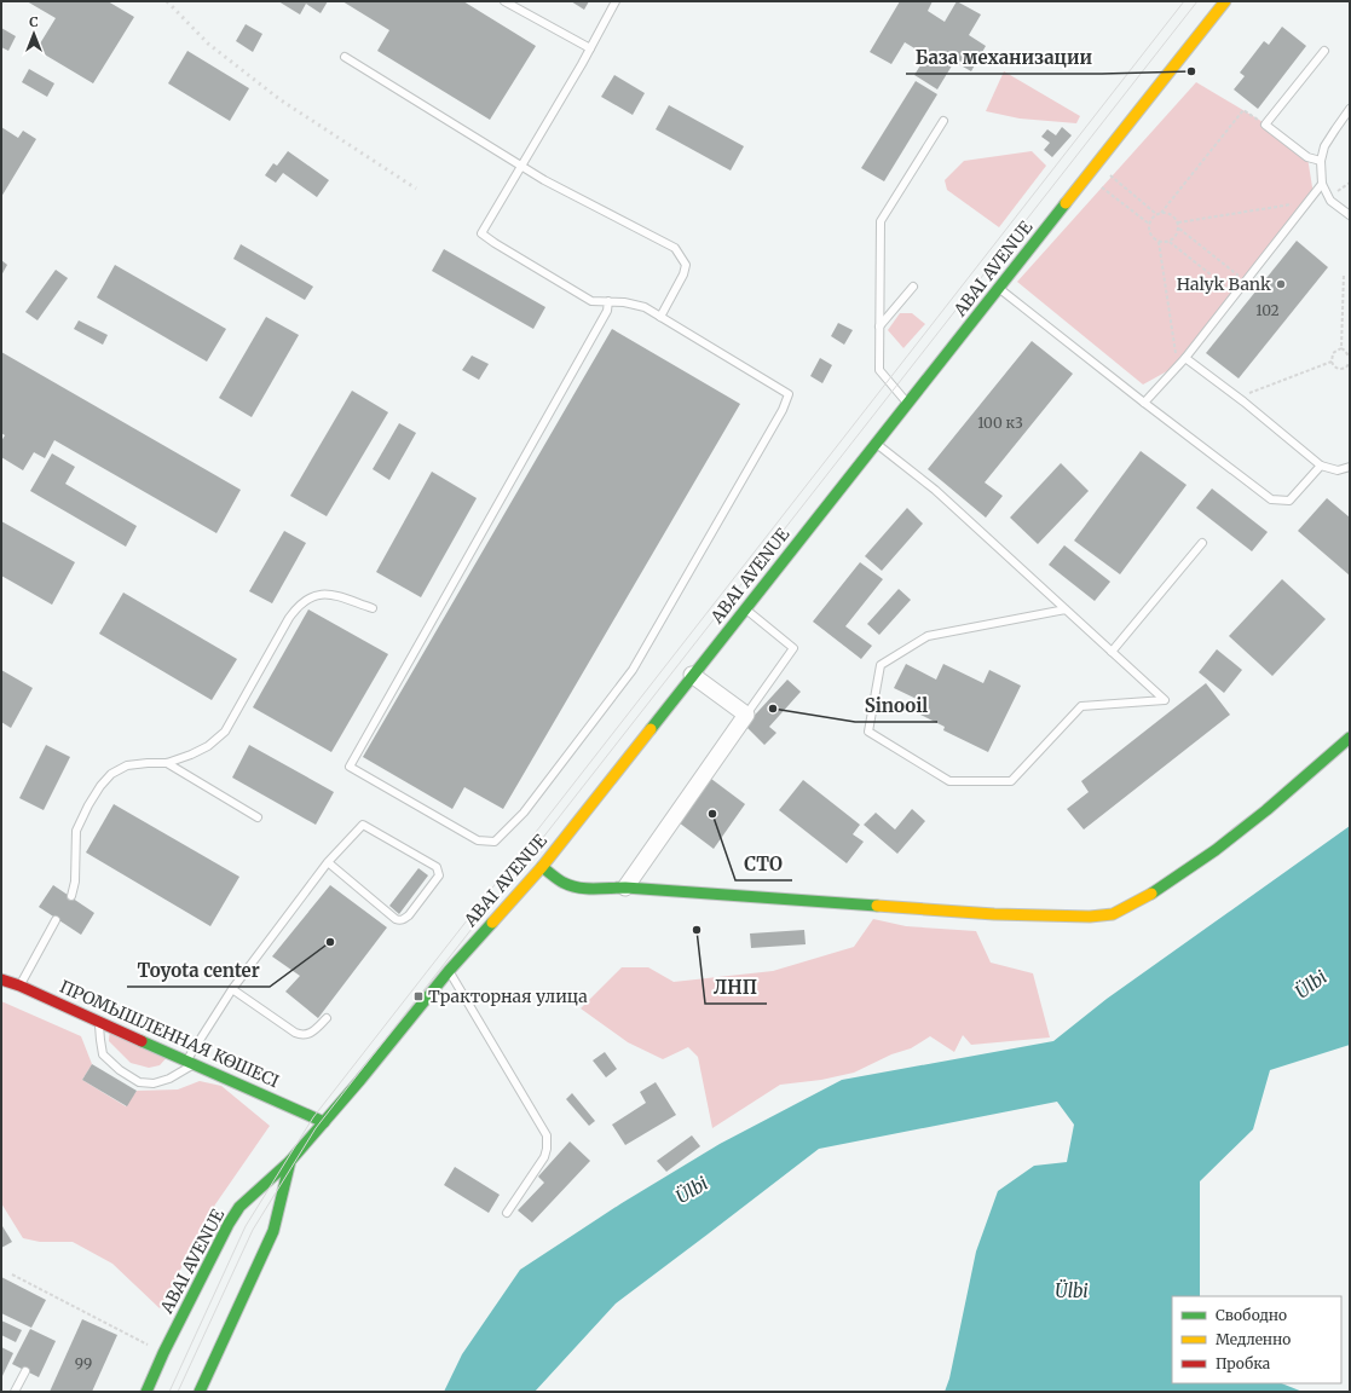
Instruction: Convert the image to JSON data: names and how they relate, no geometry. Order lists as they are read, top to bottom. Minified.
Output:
{"streets":{"main road":["ABAI AVENUE","ПРОМЫШЛЕННАЯ КӨШЕСІ"]},"crossings":[["ABAI AVENUE","ПРОМЫШЛЕННАЯ КӨШЕСІ"]],"water":["Ülbi"],"places":{"other":["База механизации","Halyk Bank","Sinooil","СТО","ЛНП","Toyota center"],"transit":["Тракторная улица"]},"house_numbers":["102","100 к3","99"],"legend":["Свободно","Медленно","Пробка"],"north":"top"}
